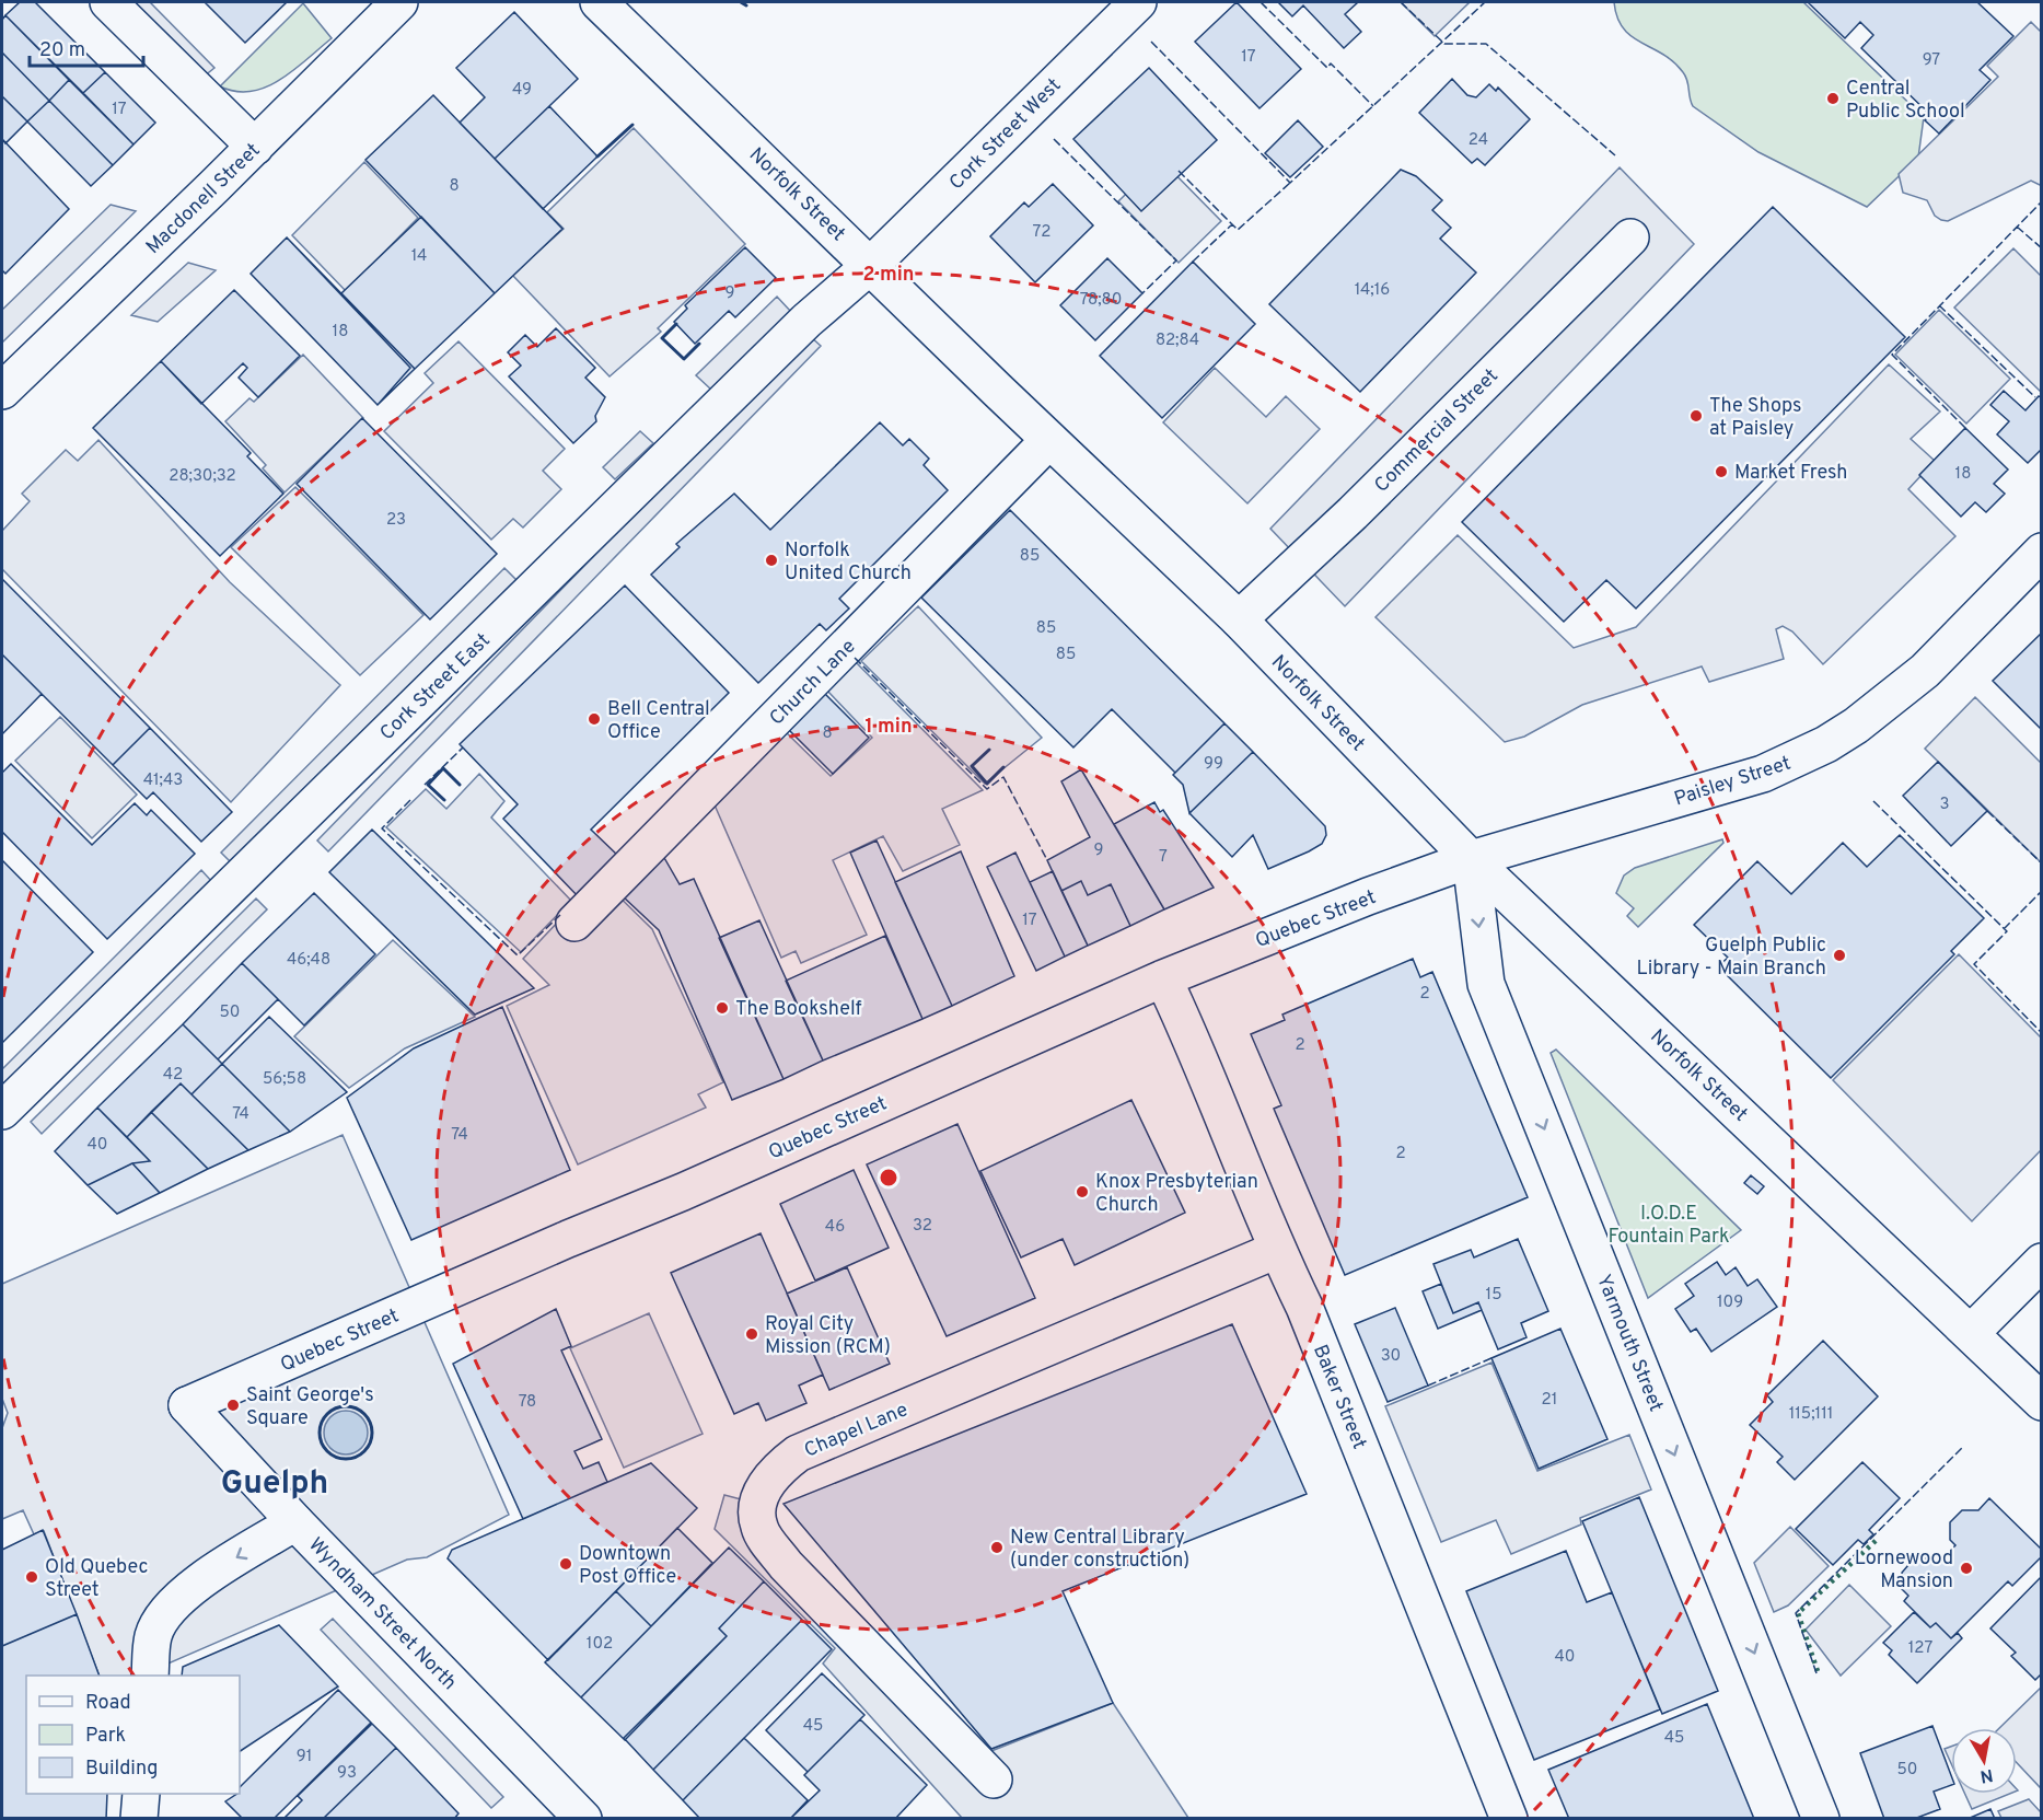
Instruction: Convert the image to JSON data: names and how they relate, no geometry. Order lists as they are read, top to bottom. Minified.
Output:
{"streets":{"street":["Cork Street West","Norfolk Street","Macdonell Street","Commercial Street","Church Lane","Cork Street East","Paisley Street","Quebec Street","Yarmouth Street","Baker Street","Chapel Lane","Wyndham Street North"]},"crossings":[["Cork Street West","Norfolk Street"],["Cork Street West","Cork Street East"],["Norfolk Street","Commercial Street"],["Norfolk Street","Church Lane"],["Norfolk Street","Cork Street East"],["Norfolk Street","Paisley Street"],["Norfolk Street","Quebec Street"],["Norfolk Street","Yarmouth Street"],["Paisley Street","Quebec Street"],["Paisley Street","Yarmouth Street"],["Quebec Street","Yarmouth Street"],["Quebec Street","Baker Street"],["Quebec Street","Wyndham Street North"],["Baker Street","Chapel Lane"]],"one_way":["Yarmouth Street"],"districts":["Guelph"],"parks":["I.O.D.E Fountain Park"],"places":["Central Public School","The Shops at Paisley","Market Fresh","Norfolk United Church","Bell Central Office","Guelph Public Library - Main Branch","The Bookshelf","Knox Presbyterian Church","Royal City Mission (RCM)","Saint George's Square","New Central Library (under construction)","Downtown Post Office","Lornewood Mansion","Old Quebec Street"],"house_numbers":["17","97","49","17","24","8","72","14","14;16","9","78;80","18","82;84","18","28;30;32","23","85","85","85","8","99","41;43","3","9","7","17","46;48","2","50","2","42","56;58","74","74","40","2","32","46","15","109","30","21","78","115;111","102","127","40","45","45","91","50","93"],"legend":["Road","Park","Building"],"scale_bar":"20 m","north":"bottom","rings":["2 min","1 min"]}
